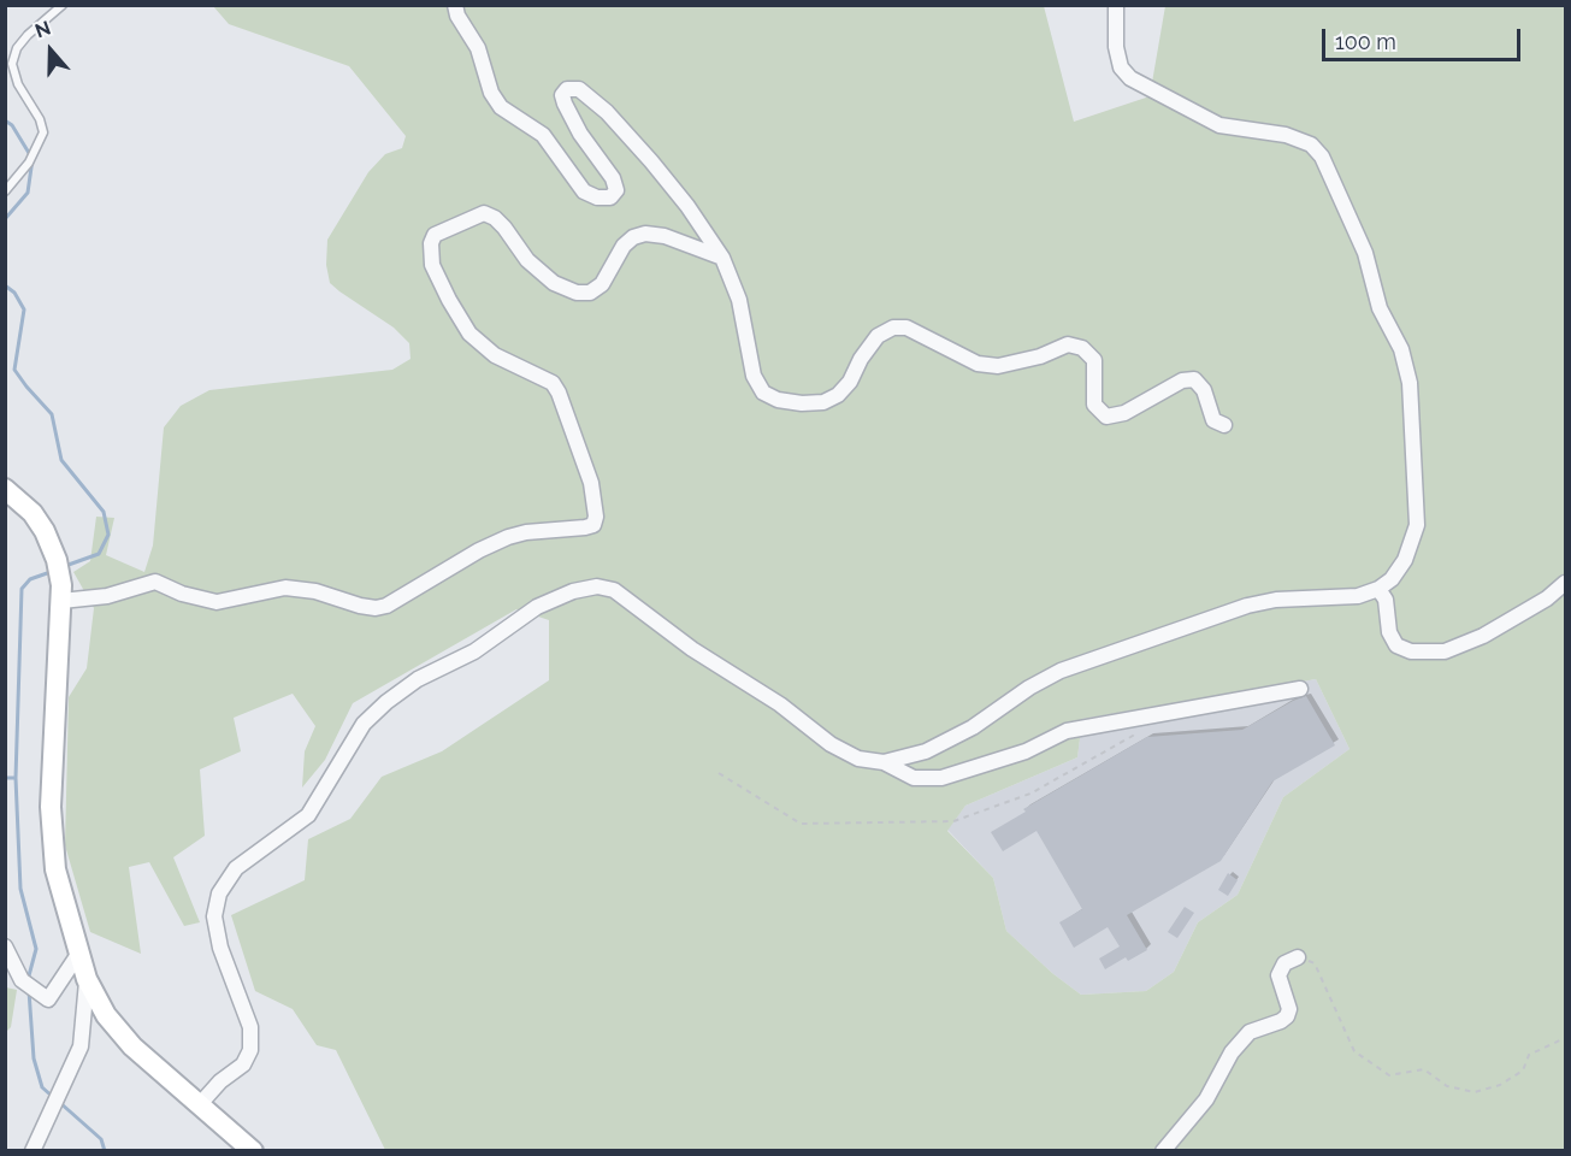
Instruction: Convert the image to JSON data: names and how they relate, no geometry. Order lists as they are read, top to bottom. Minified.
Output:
{"scale_bar":"100 m","north":"top"}
